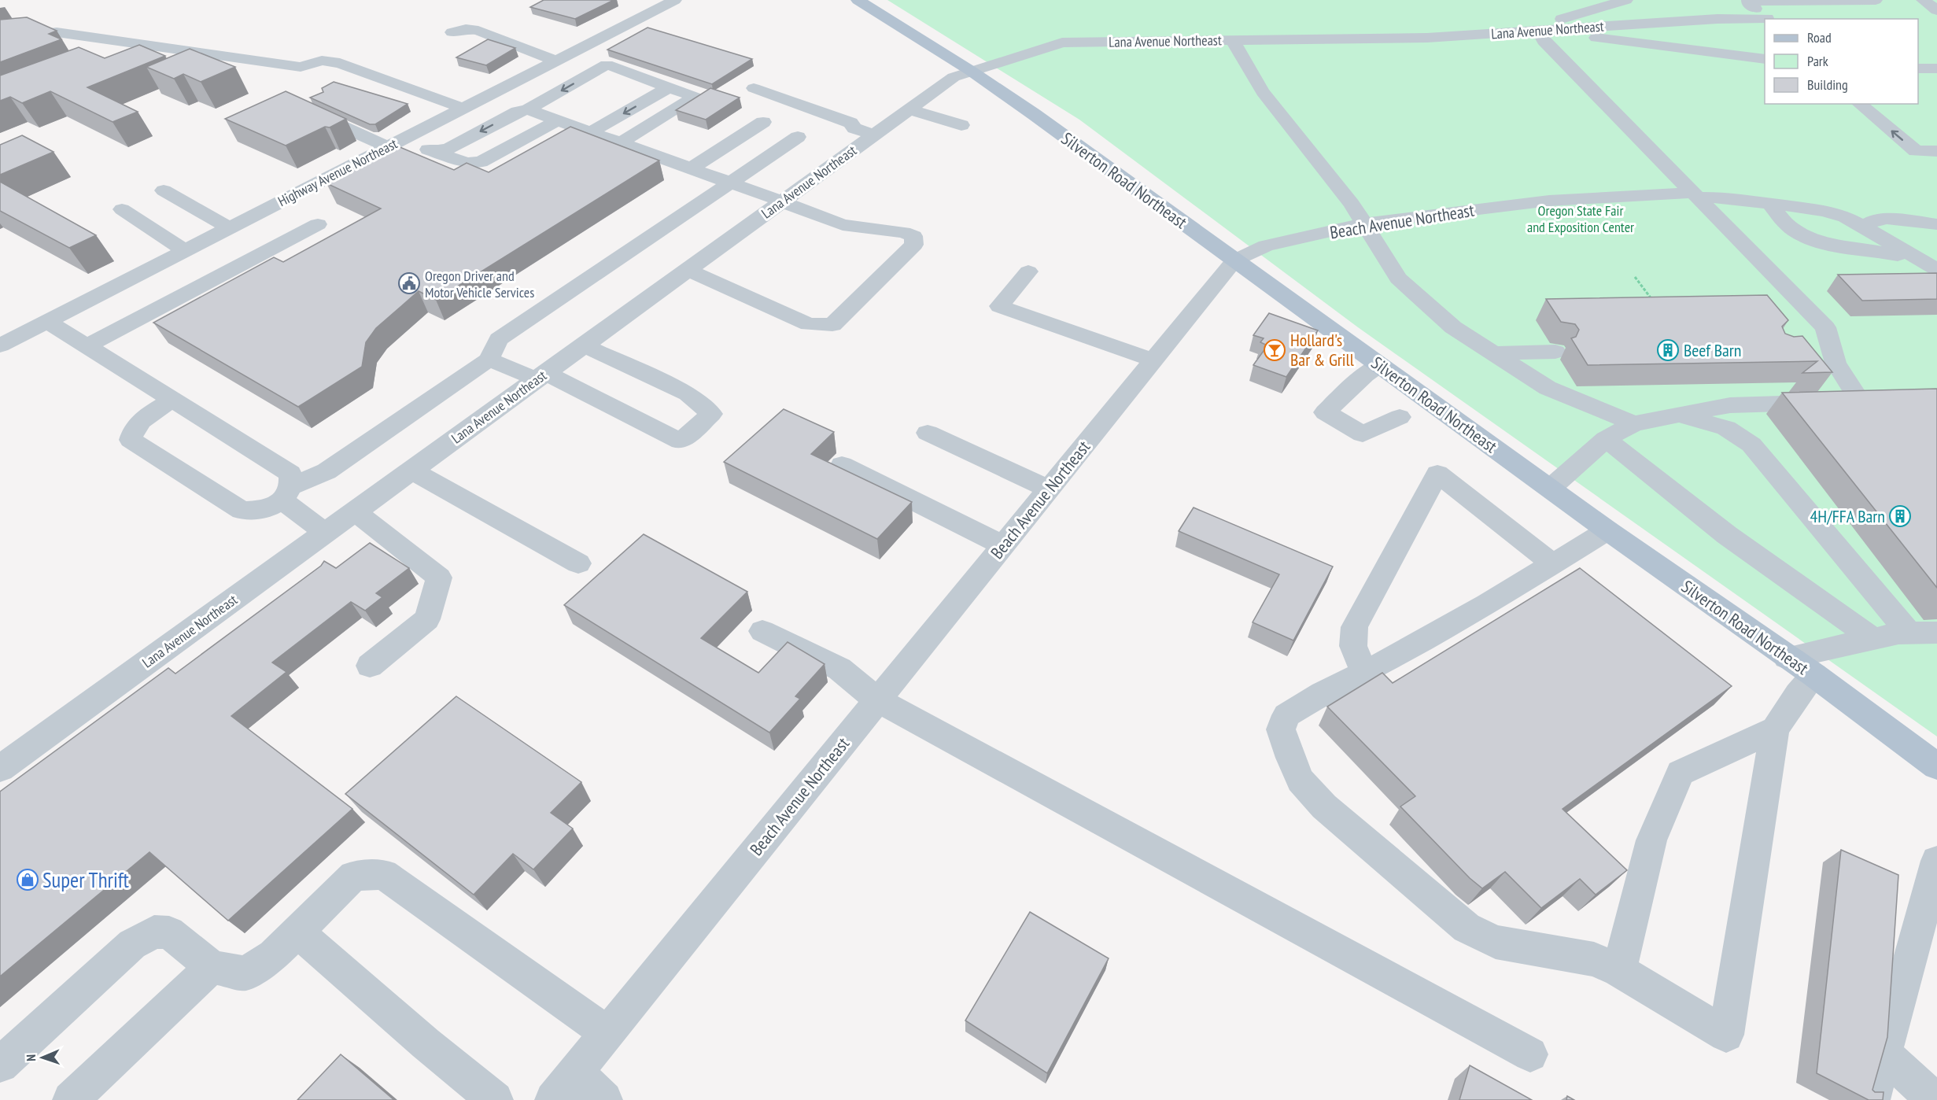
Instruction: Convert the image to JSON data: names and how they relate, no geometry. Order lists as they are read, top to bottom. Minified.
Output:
{"streets":{"main road":["Silverton Road Northeast"],"street":["Lana Avenue Northeast","Highway Avenue Northeast","Beach Avenue Northeast"]},"crossings":[["Lana Avenue Northeast","Silverton Road Northeast"],["Silverton Road Northeast","Beach Avenue Northeast"]],"parks":["Oregon State Fair and Exposition Center"],"places":{"public building":["Oregon Driver and Motor Vehicle Services"],"bar":["Hollard's Bar & Grill"],"building":["Beef Barn","4H/FFA Barn"],"shop":["Super Thrift"]},"legend":["Road","Park","Building"],"north":"left"}
